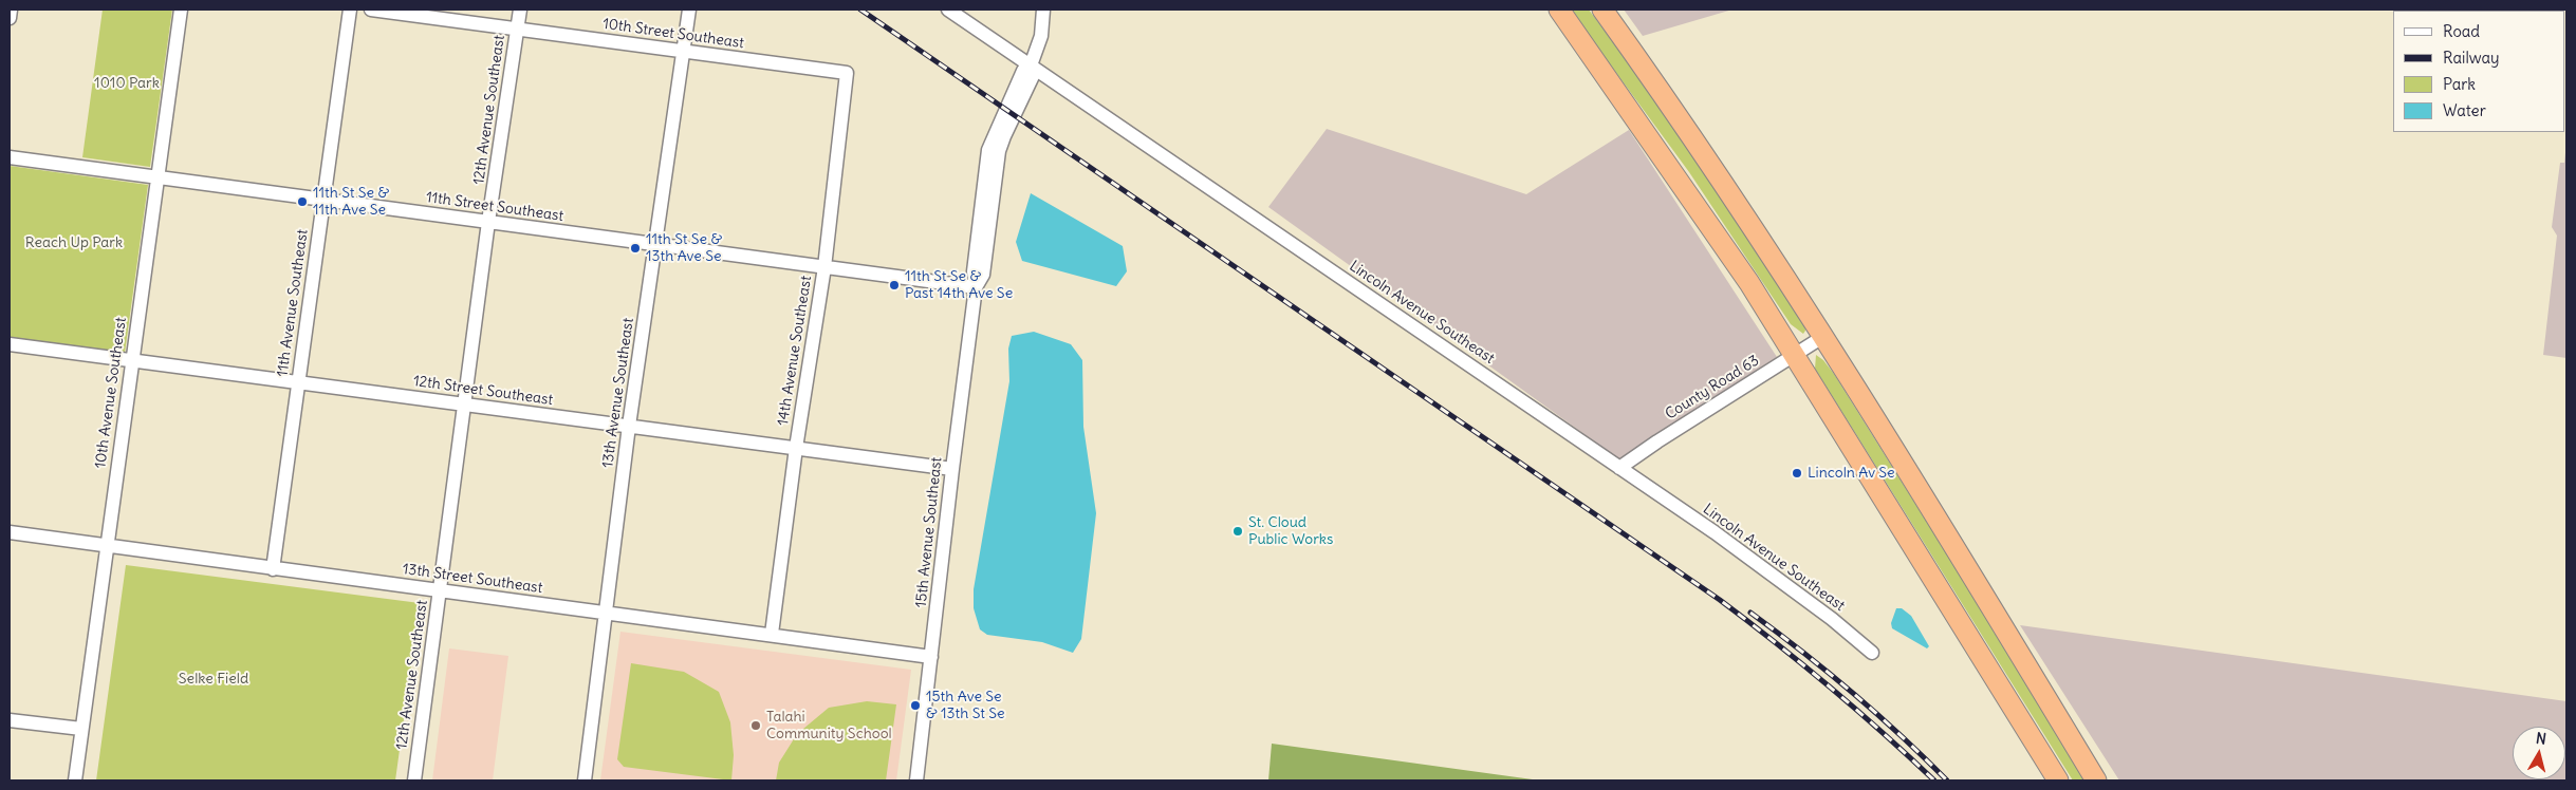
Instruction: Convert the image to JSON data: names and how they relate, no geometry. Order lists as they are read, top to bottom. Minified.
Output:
{"streets":{"street":["10th Street Southeast","12th Avenue Southeast","11th Street Southeast","11th Avenue Southeast","Lincoln Avenue Southeast","14th Avenue Southeast","County Road 63","12th Street Southeast","10th Avenue Southeast","13th Avenue Southeast","15th Avenue Southeast","13th Street Southeast"]},"crossings":[["10th Street Southeast","12th Avenue Southeast"],["10th Street Southeast","14th Avenue Southeast"],["10th Street Southeast","13th Avenue Southeast"],["12th Avenue Southeast","11th Street Southeast"],["12th Avenue Southeast","12th Street Southeast"],["12th Avenue Southeast","13th Street Southeast"],["11th Street Southeast","11th Avenue Southeast"],["11th Street Southeast","14th Avenue Southeast"],["11th Street Southeast","10th Avenue Southeast"],["11th Street Southeast","13th Avenue Southeast"],["11th Street Southeast","15th Avenue Southeast"],["11th Avenue Southeast","12th Street Southeast"],["11th Avenue Southeast","13th Street Southeast"],["Lincoln Avenue Southeast","County Road 63"],["Lincoln Avenue Southeast","15th Avenue Southeast"],["14th Avenue Southeast","12th Street Southeast"],["14th Avenue Southeast","13th Street Southeast"],["12th Street Southeast","10th Avenue Southeast"],["12th Street Southeast","13th Avenue Southeast"],["12th Street Southeast","15th Avenue Southeast"],["10th Avenue Southeast","13th Street Southeast"],["13th Avenue Southeast","13th Street Southeast"],["15th Avenue Southeast","13th Street Southeast"]],"parks":["1010 Park","Reach Up Park","Selke Field"],"places":["11th St Se & 11th Ave Se","11th St Se & 13th Ave Se","11th St Se & Past 14th Ave Se","Lincoln Av Se","St. Cloud Public Works","15th Ave Se & 13th St Se","Talahi Community School"],"legend":["Road","Railway","Park","Water"],"north":"top"}
